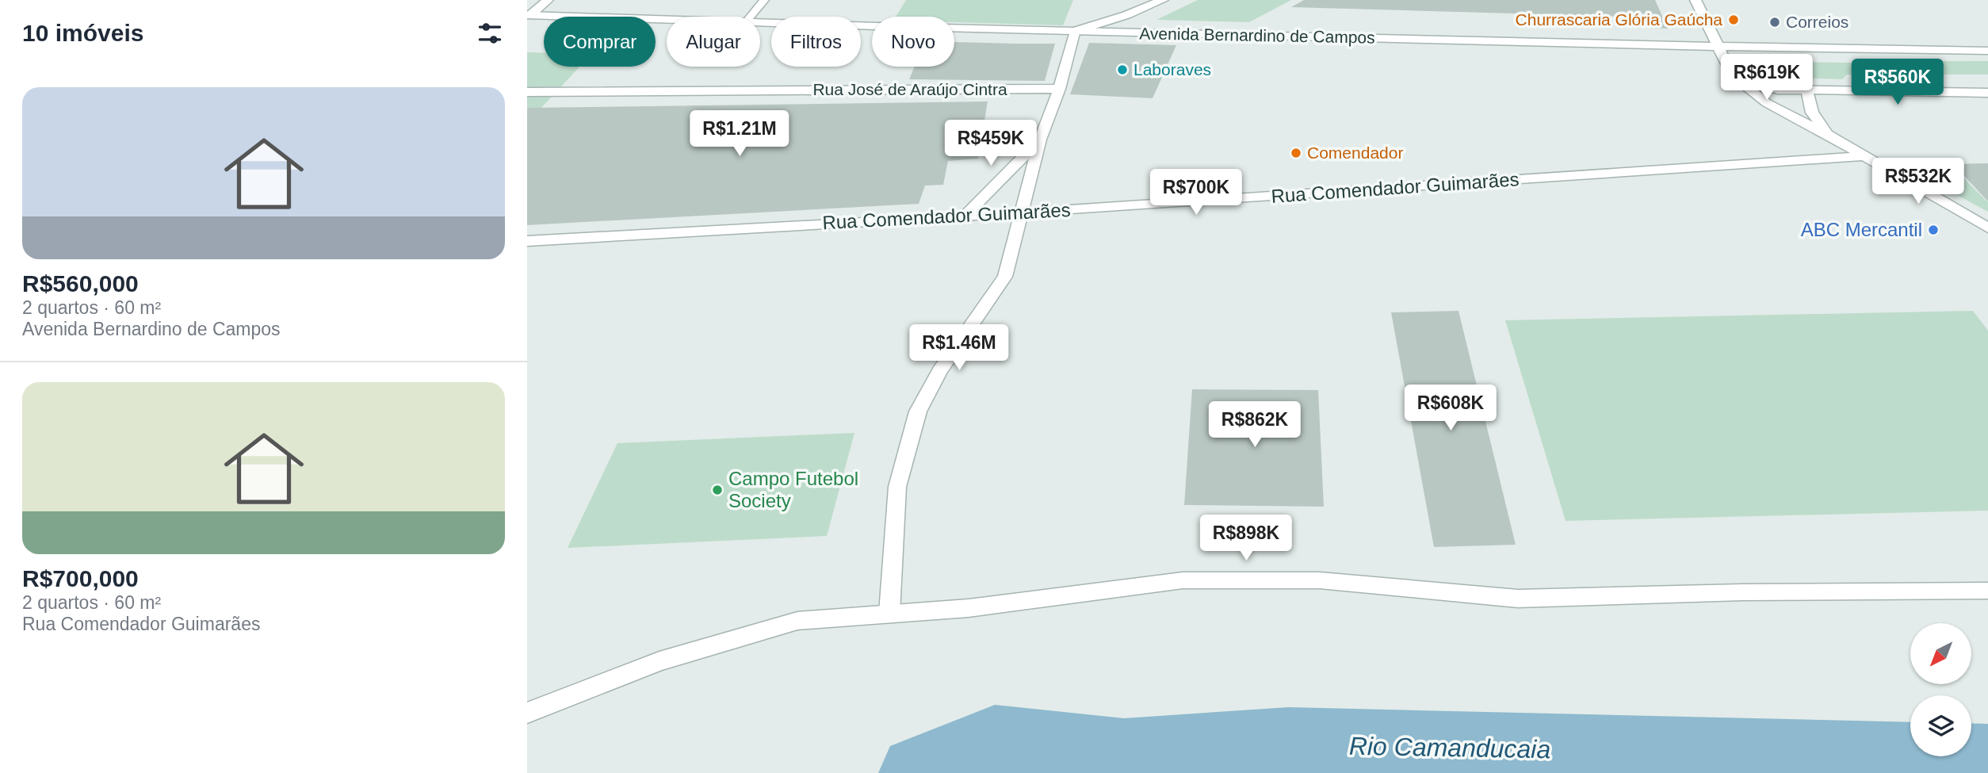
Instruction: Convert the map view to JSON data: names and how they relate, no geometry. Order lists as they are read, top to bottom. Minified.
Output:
{"streets":{"street":["Avenida Bernardino de Campos","Rua José de Araújo Cintra","Rua Comendador Guimarães"]},"water":["Rio Camanducaia"],"places":["Churrascaria Glória Gaúcha","Correios","Laboraves","Comendador","ABC Mercantil","Campo Futebol Society"],"north":"bottom left","page":{"heading":"10 imóveis","chip":["Comprar","Alugar","Filtros","Novo"],"price":["R$619K","R$560K","R$1.21M","R$459K","R$532K","R$700K","R$1.46M","R$608K","R$862K","R$898K"],"list":[{"name":"R$560,000","note":"2 quartos · 60 m² · Avenida Bernardino de Campos"},{"name":"R$700,000","note":"2 quartos · 60 m² · Rua Comendador Guimarães"}]}}
